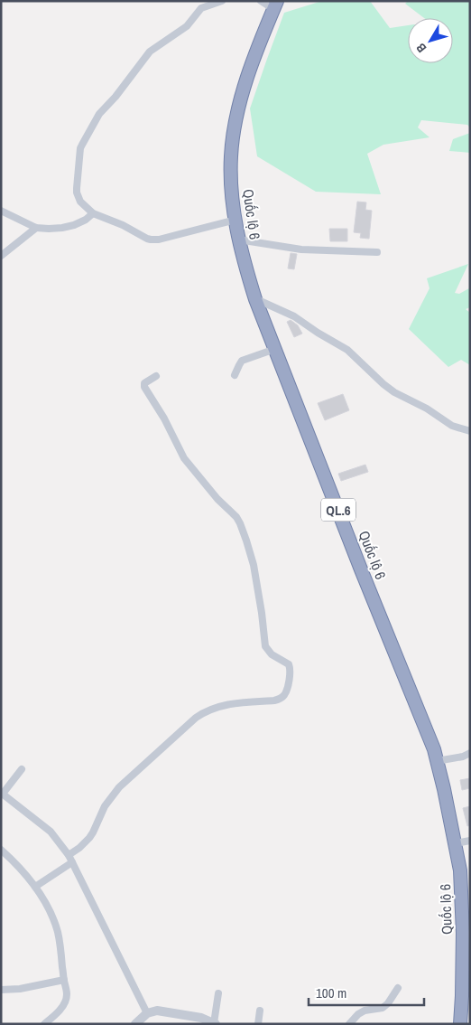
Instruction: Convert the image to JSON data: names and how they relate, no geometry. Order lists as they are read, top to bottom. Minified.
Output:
{"streets":{"highway":["Quốc lộ 6","QL.6"]},"scale_bar":"100 m","north":"bottom left"}
